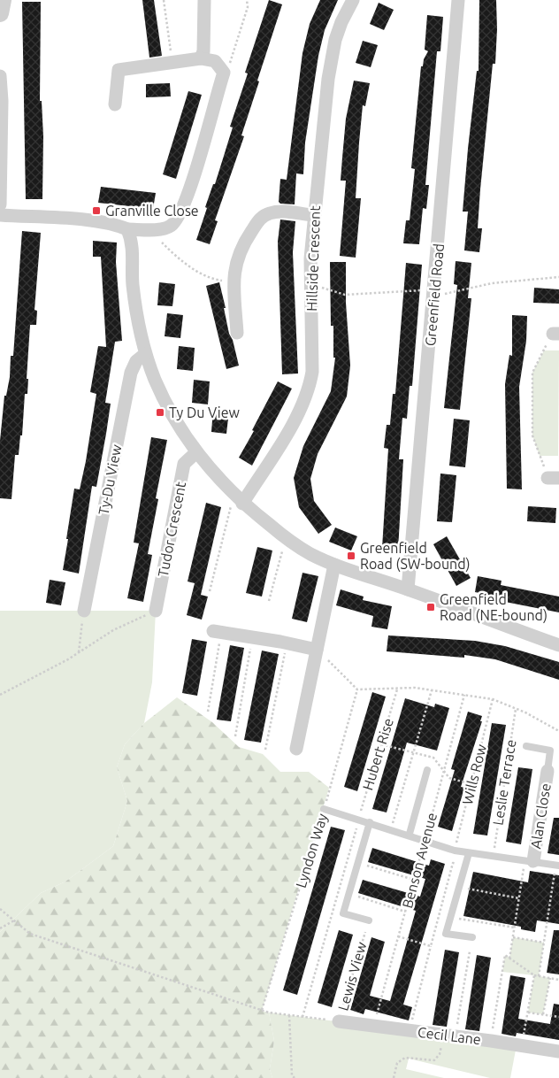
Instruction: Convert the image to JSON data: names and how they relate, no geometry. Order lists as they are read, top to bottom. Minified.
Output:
{"streets":{"street":["Hillside Crescent","Greenfield Road","Ty-Du View","Tudor Crescent","Alan Close","Cecil Lane"],"path":["Hubert Rise","Wills Row","Leslie Terrace","Lyndon Way","Benson Avenue","Lewis View"]},"crossings":[["Benson Avenue","Cecil Lane"],["Lewis View","Cecil Lane"]],"places":{"transit":["Granville Close","Ty Du View","Greenfield Road (SW-bound)","Greenfield Road (NE-bound)"]}}
